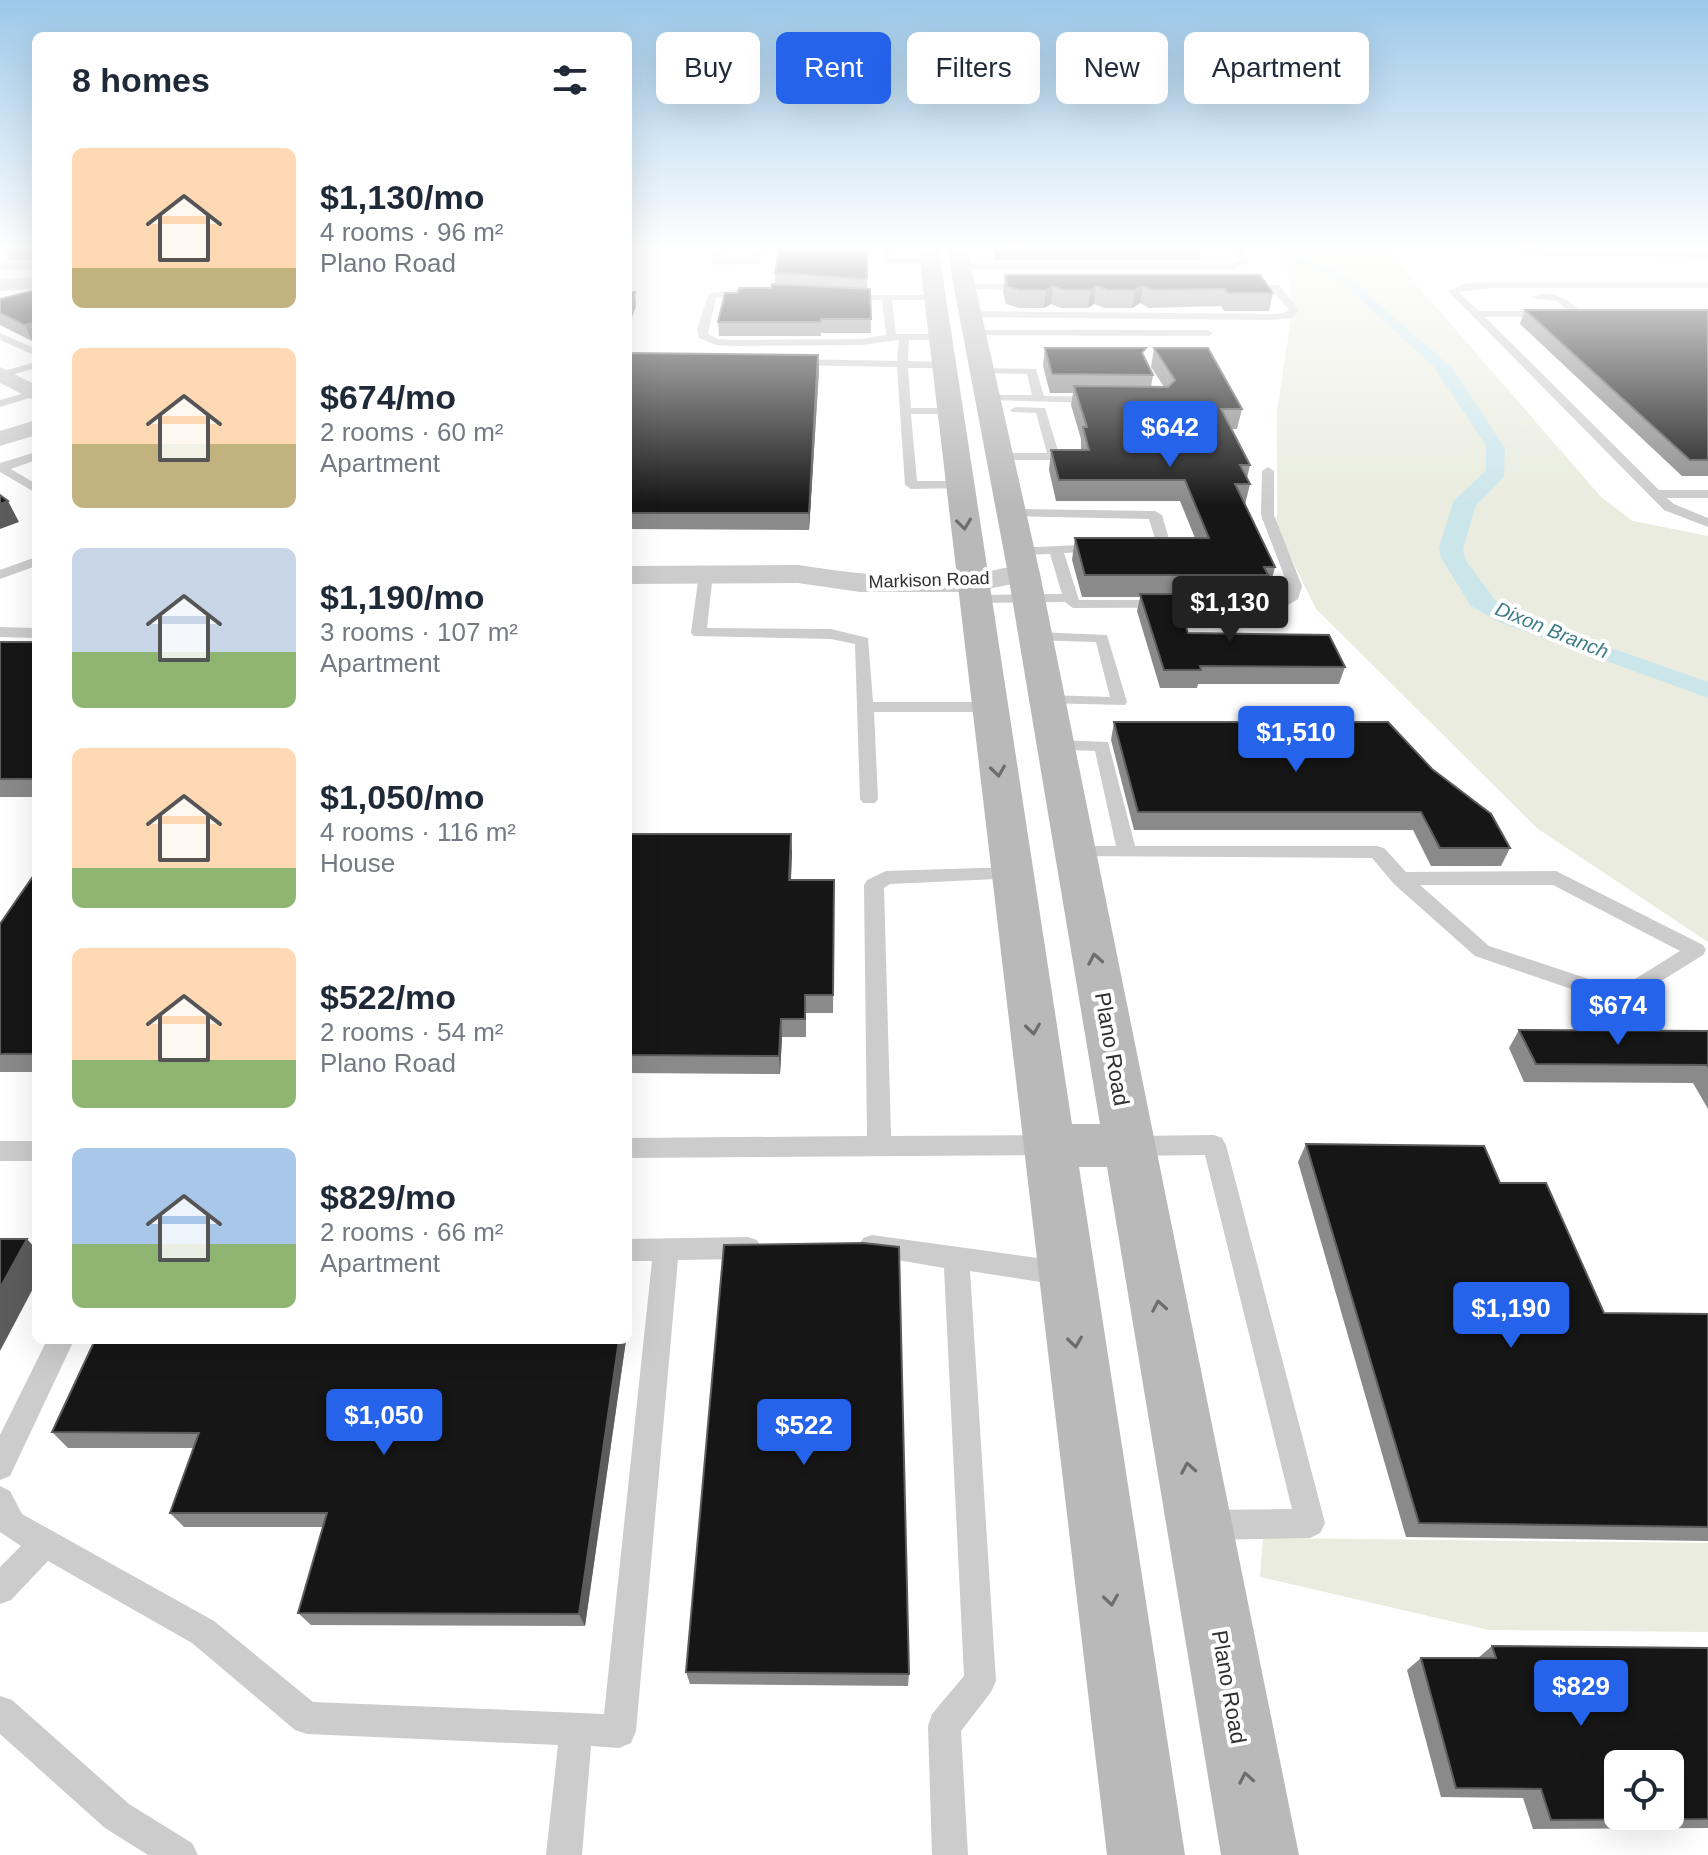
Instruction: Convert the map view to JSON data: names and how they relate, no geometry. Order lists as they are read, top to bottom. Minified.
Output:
{"streets":{"main road":["Plano Road"],"street":["Markison Road"]},"crossings":[["Markison Road","Plano Road"]],"water":["Dixon Branch"],"page":{"chip":["Buy","Rent","Filters","New","Apartment"],"heading":"8 homes","list":[{"name":"$1,130/mo","note":"4 rooms · 96 m² · Plano Road"},{"name":"$674/mo","note":"2 rooms · 60 m² · Apartment"},{"name":"$1,190/mo","note":"3 rooms · 107 m² · Apartment"},{"name":"$1,050/mo","note":"4 rooms · 116 m² · House"},{"name":"$522/mo","note":"2 rooms · 54 m² · Plano Road"},{"name":"$829/mo","note":"2 rooms · 66 m² · Apartment"}],"price":["$642","$1,130","$1,510","$674","$1,190","$1,050","$522","$829"]}}
